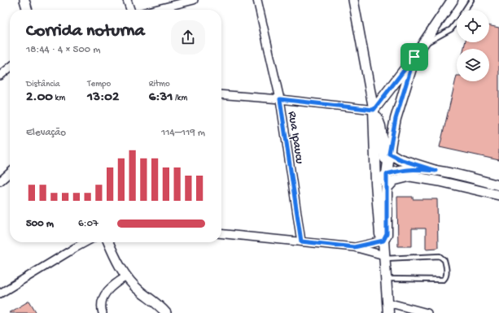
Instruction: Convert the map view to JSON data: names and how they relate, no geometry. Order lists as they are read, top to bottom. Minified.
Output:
{"streets":{"street":["Rua Ipaucu"]},"page":{"heading":["Corrida noturna","18:44 · 4 × 500 m"],"stats":[["Distância","2.00 km"],["Tempo","13:02"],["Ritmo","6:31 /km"]],"chart":["Elevação","114–119 m"],"list":[{"name":"500 m","note":"6:07"}]}}
